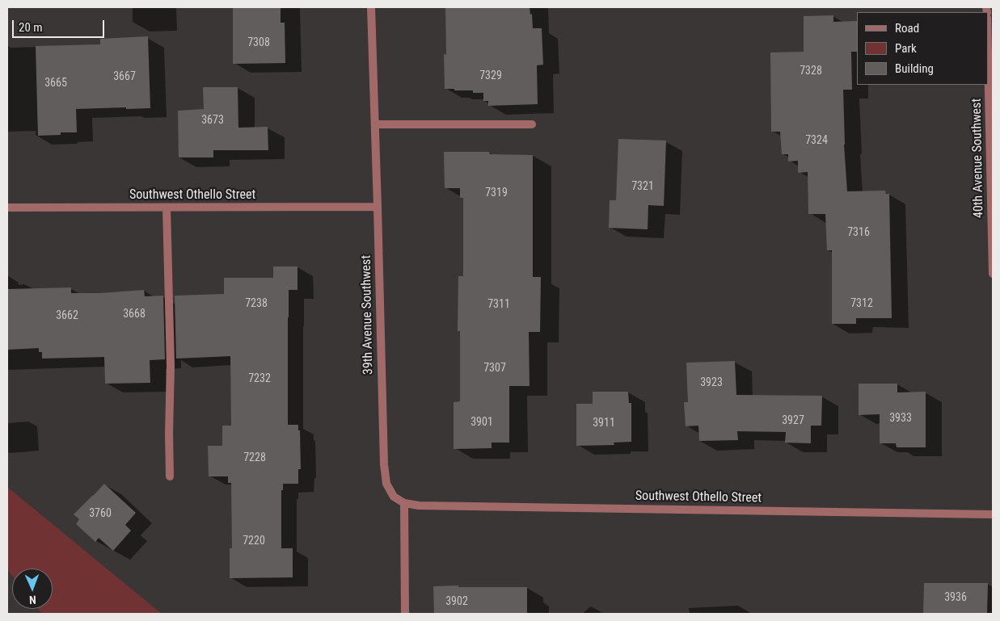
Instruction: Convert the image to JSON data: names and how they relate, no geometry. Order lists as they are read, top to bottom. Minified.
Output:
{"streets":{"street":["40th Avenue Southwest","Southwest Othello Street","39th Avenue Southwest"]},"crossings":[["Southwest Othello Street","39th Avenue Southwest"]],"house_numbers":["7308","7328","7329","3667","3665","3673","7324","7321","7319","7316","7238","7312","7311","3668","3662","7307","7232","3923","3933","3927","3901","3911","7228","3760","7220","3936","3902"],"legend":["Road","Park","Building"],"scale_bar":"20 m","north":"bottom"}
